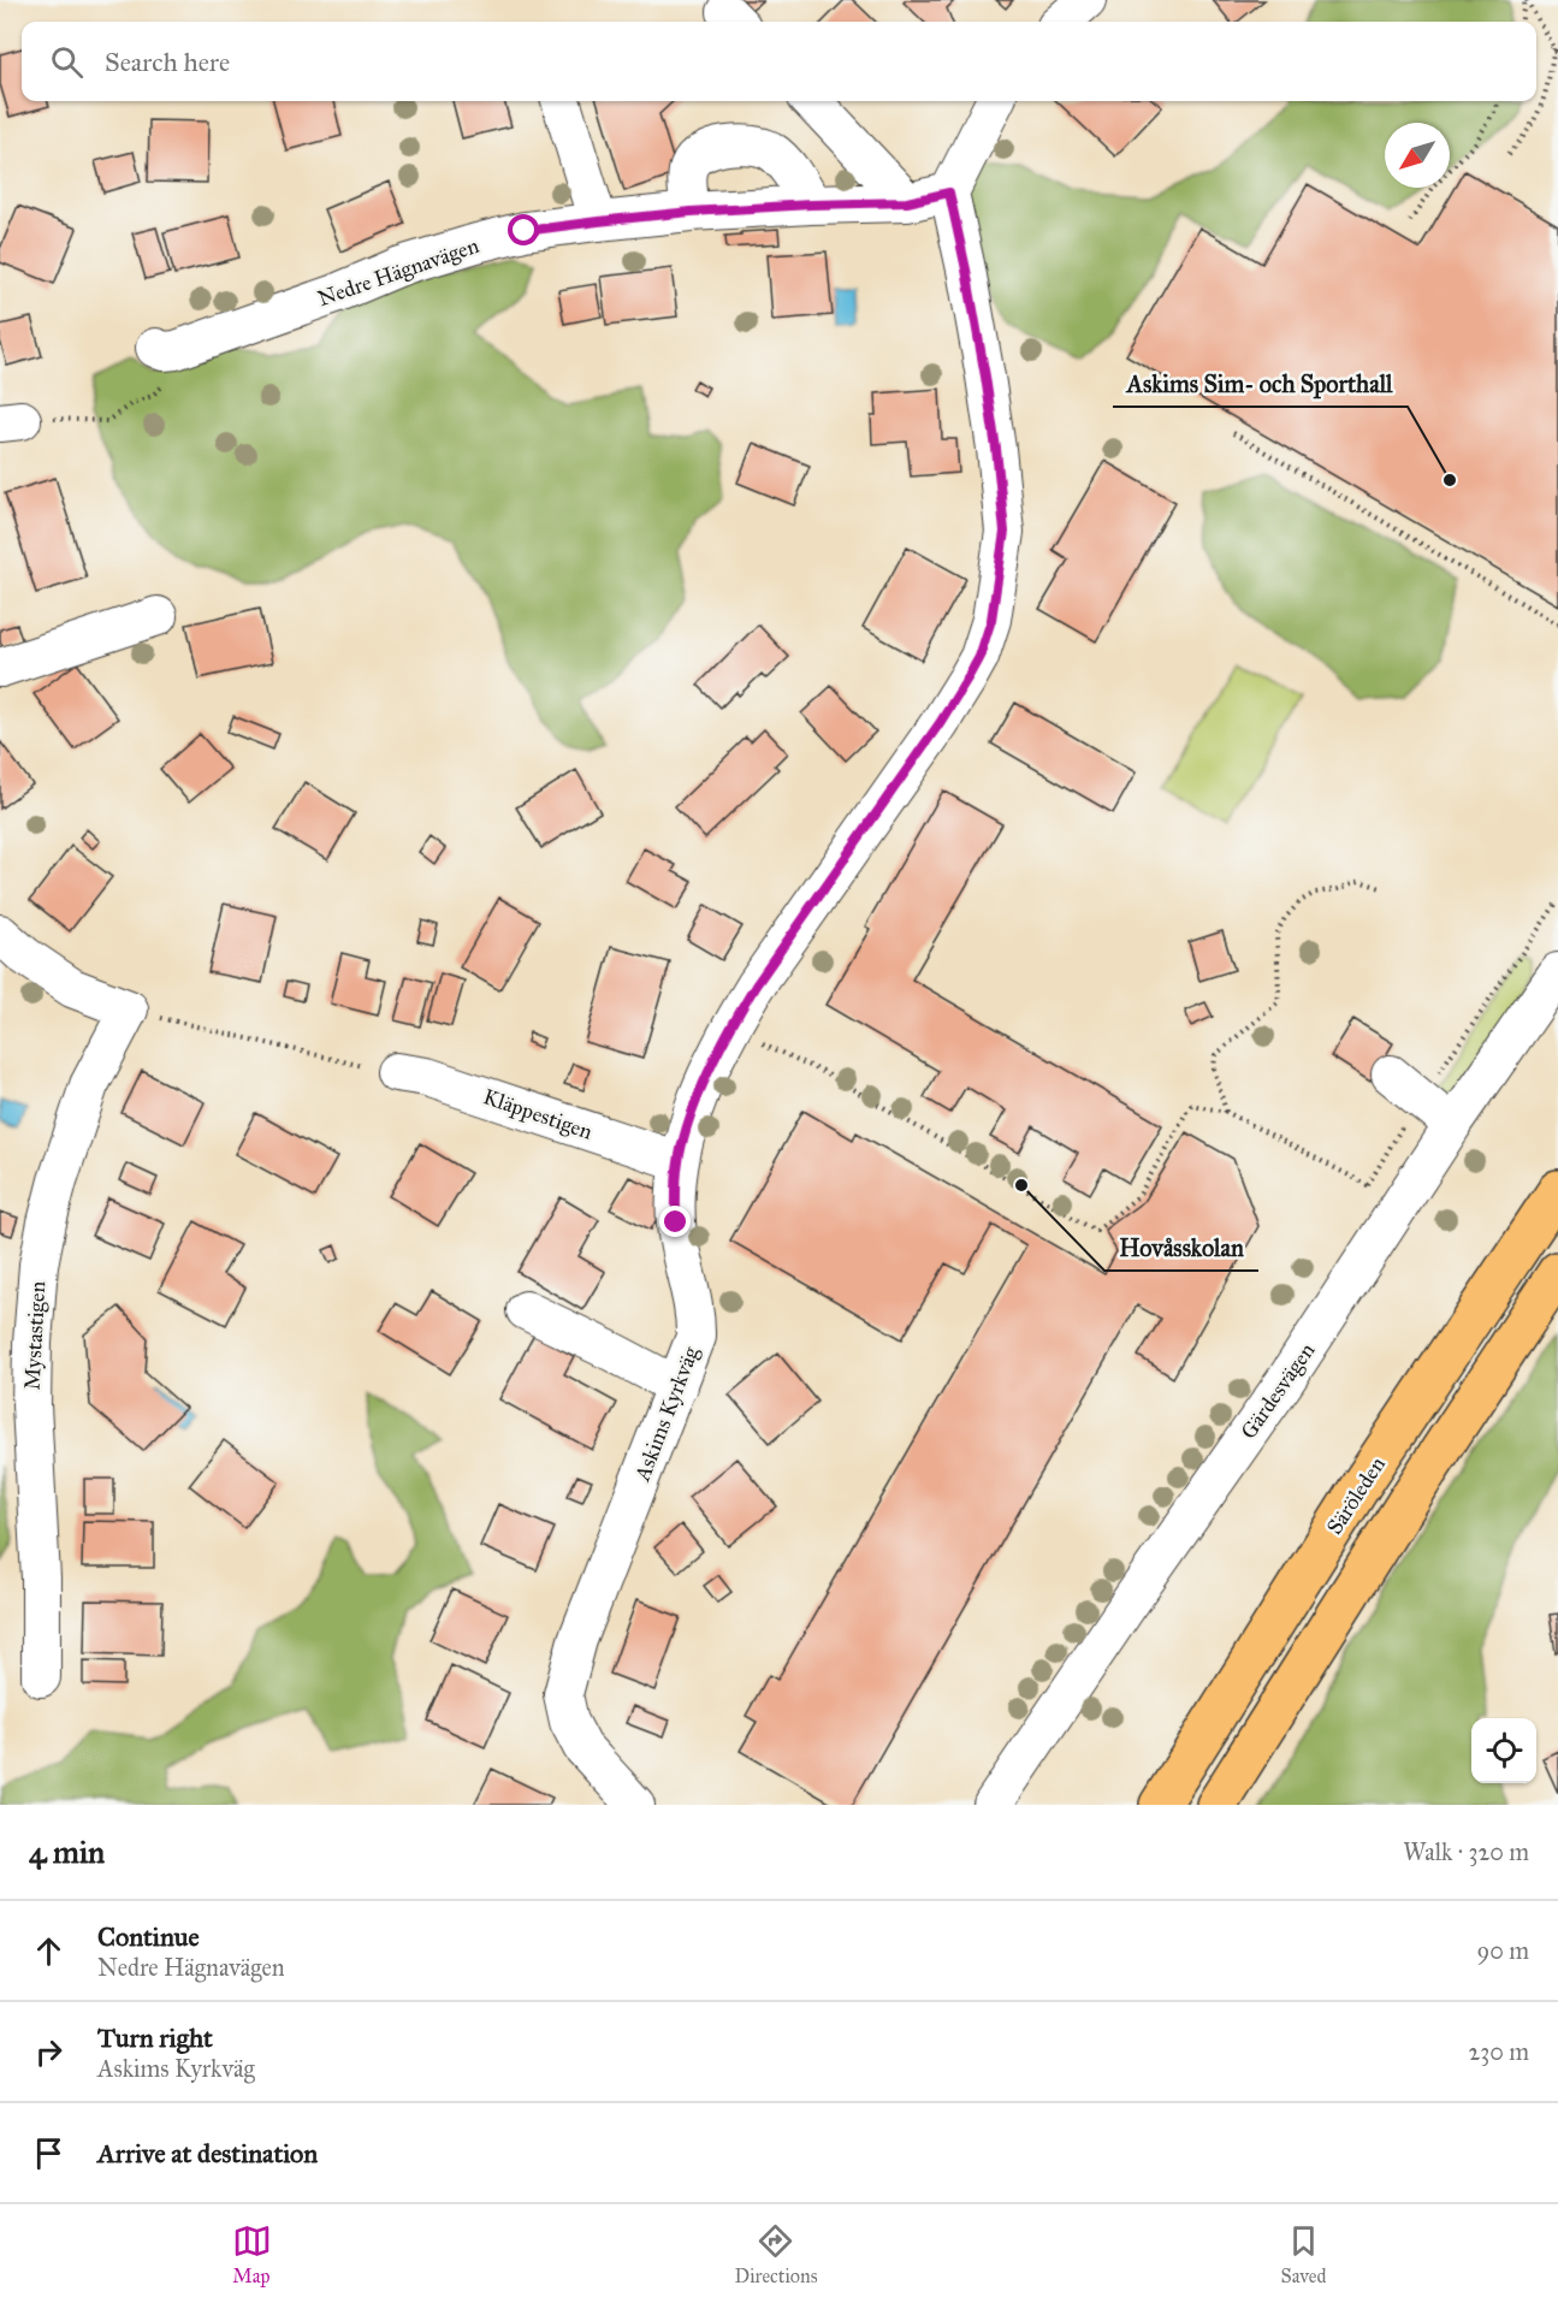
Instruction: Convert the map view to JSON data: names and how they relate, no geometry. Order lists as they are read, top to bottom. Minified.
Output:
{"streets":{"main road":["Säröleden"],"street":["Nedre Hägnavägen","Kläppestigen","Mystastigen","Gärdesvägen","Askims Kyrkväg"]},"crossings":[["Nedre Hägnavägen","Askims Kyrkväg"],["Kläppestigen","Askims Kyrkväg"]],"places":["Askims Sim- och Sporthall","Hovåsskolan"],"north":"bottom left","page":{"search":"Search here","heading":["4 min","Walk · 320 m"],"list":[["Continue","Nedre Hägnavägen","90 m"],["Turn right","Askims Kyrkväg","230 m"],"Arrive at destination"],"nav":["Map","Directions","Saved"]}}
